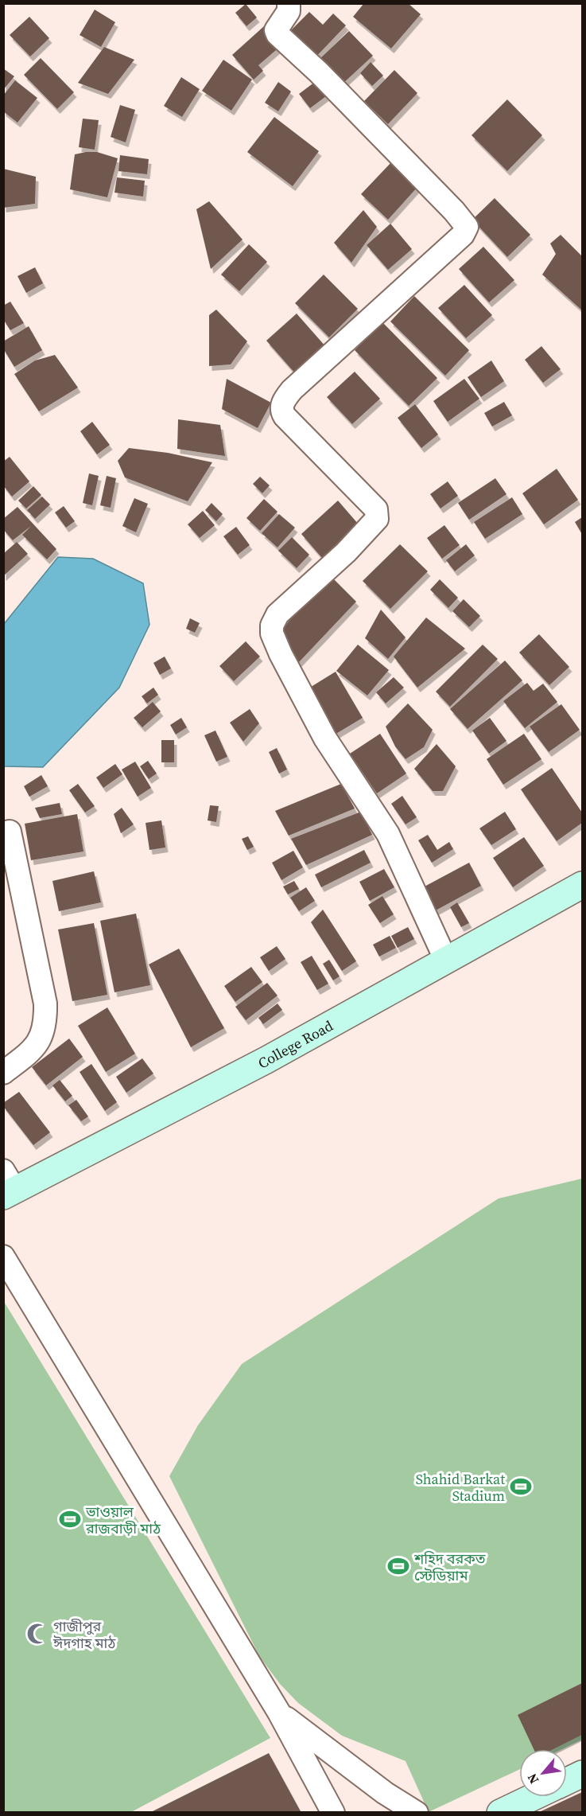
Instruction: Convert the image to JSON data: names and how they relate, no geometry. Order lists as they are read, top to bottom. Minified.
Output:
{"streets":{"main road":["College Road"]},"places":{"sports":["Shahid Barkat Stadium","ভাওয়াল রাজবাড়ী মাঠ","শহিদ বরকত স্টেডিয়াম"],"mosque":["গাজীপুর ঈদগাহ মাঠ"]},"north":"bottom left"}
